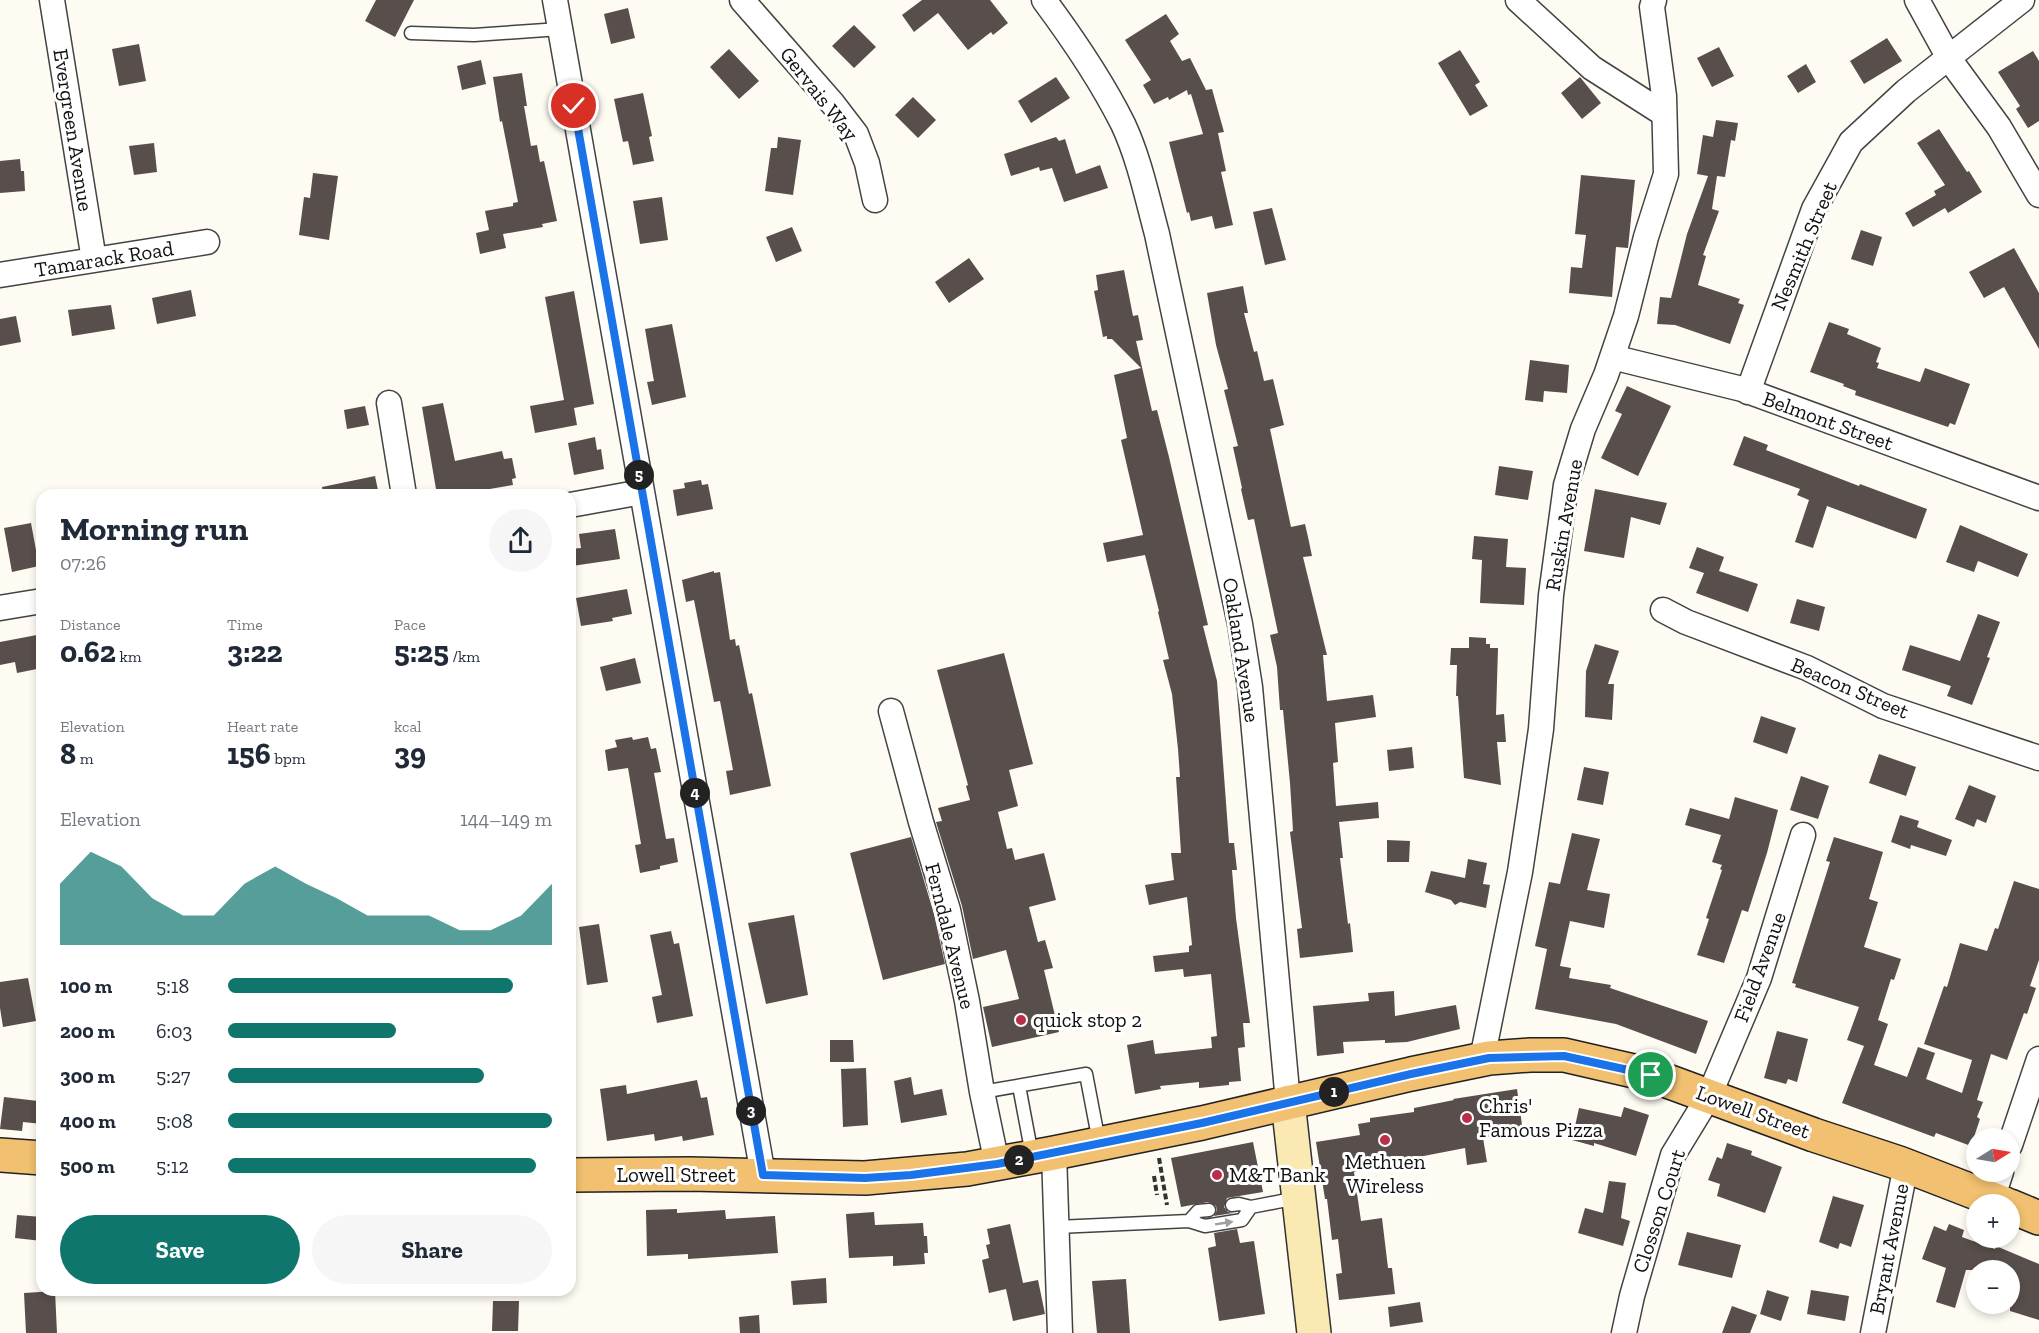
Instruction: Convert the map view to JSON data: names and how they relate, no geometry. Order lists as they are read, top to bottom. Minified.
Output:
{"streets":{"main road":["Lowell Street"],"street":["Gervais Way","Evergreen Avenue","Nesmith Street","Tamarack Road","Belmont Street","Ruskin Avenue","Oakland Avenue","Beacon Street","Ferndale Avenue","Field Avenue","Closson Court","Bryant Avenue"]},"crossings":[["Evergreen Avenue","Tamarack Road"],["Nesmith Street","Belmont Street"],["Belmont Street","Ruskin Avenue"],["Ruskin Avenue","Lowell Street"],["Oakland Avenue","Lowell Street"],["Ferndale Avenue","Lowell Street"],["Field Avenue","Lowell Street"],["Field Avenue","Closson Court"],["Lowell Street","Closson Court"],["Lowell Street","Bryant Avenue"]],"places":["quick stop 2","Chris' Famous Pizza","Methuen Wireless","M&T Bank"],"north":"right","page":{"pins":["5","4","1","3","2"],"heading":["Morning run","07:26"],"stats":[["Distance","0.62 km"],["Time","3:22"],["Pace","5:25 /km"],["Elevation","8 m"],["Heart rate","156 bpm"],["kcal","39"]],"chart":["Elevation","144–149 m"],"list":[{"name":"100 m","note":"5:18"},{"name":"200 m","note":"6:03"},{"name":"300 m","note":"5:27"},{"name":"400 m","note":"5:08"},{"name":"500 m","note":"5:12"}],"map_buttons":["+","−"],"buttons":["Save","Share"]}}
